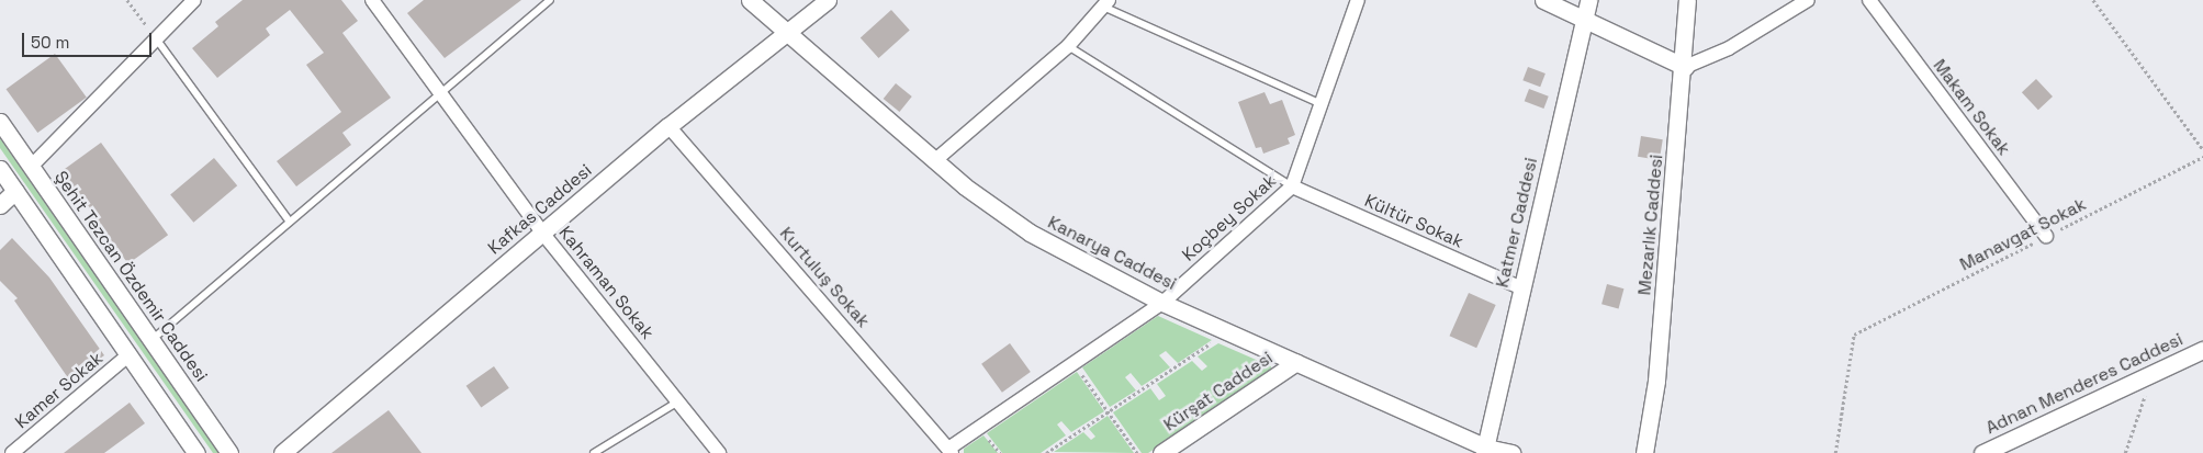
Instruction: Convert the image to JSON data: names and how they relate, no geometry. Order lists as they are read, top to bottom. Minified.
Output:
{"streets":{"street":["Makam Sokak","Kafkas Caddesi","Koçbey Sokak","Kültür Sokak","Katmer Caddesi","Mezarlık Caddesi","Kanarya Caddesi","Şehit Tezcan Özdemir Caddesi","Kurtuluş Sokak","Kahraman Sokak","Adnan Menderes Caddesi","Kamer Sokak","Kürşat Caddesi"],"path":["Manavgat Sokak"]},"crossings":[["Makam Sokak","Manavgat Sokak"],["Kafkas Caddesi","Kanarya Caddesi"],["Kafkas Caddesi","Kurtuluş Sokak"],["Kafkas Caddesi","Kahraman Sokak"],["Koçbey Sokak","Kültür Sokak"],["Koçbey Sokak","Kanarya Caddesi"],["Koçbey Sokak","Kurtuluş Sokak"],["Kültür Sokak","Katmer Caddesi"],["Katmer Caddesi","Kanarya Caddesi"],["Kanarya Caddesi","Kürşat Caddesi"]],"scale_bar":"50 m"}
